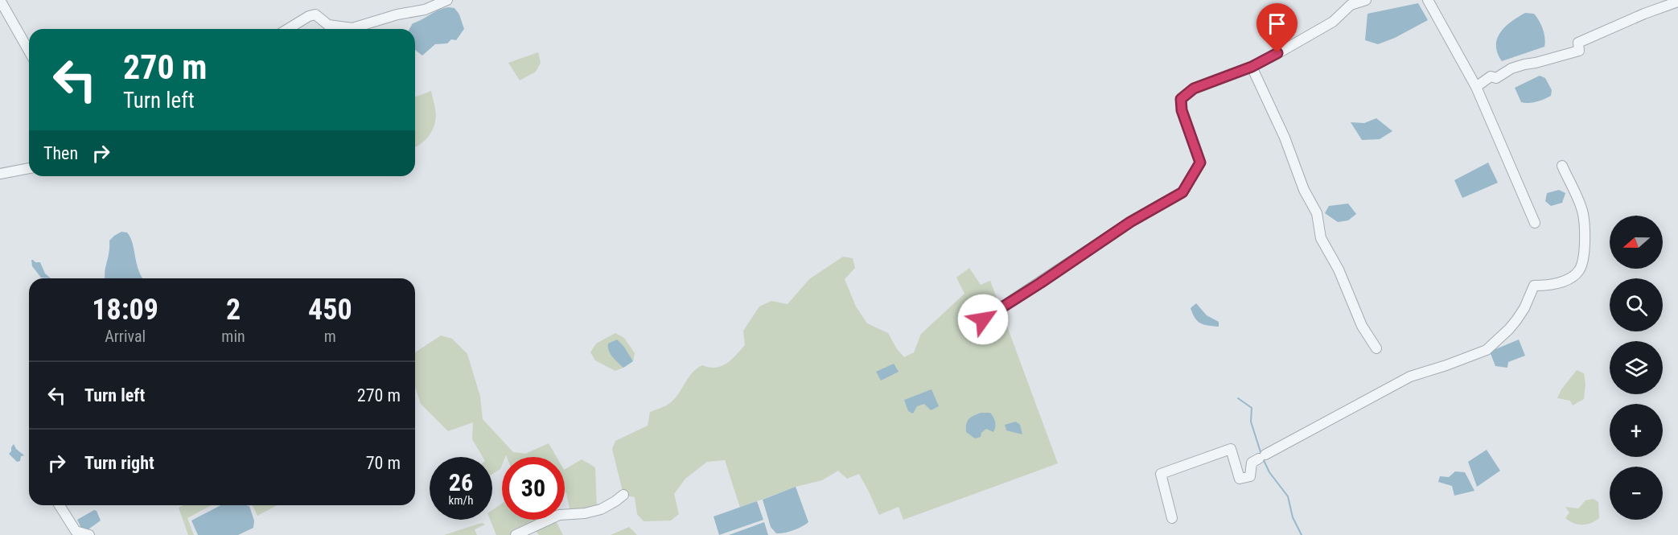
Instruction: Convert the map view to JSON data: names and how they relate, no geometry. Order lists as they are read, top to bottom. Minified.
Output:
{"north":"left","page":{"turn":["270 m","Turn left"],"then":"Then","map_buttons":["+","−"],"eta":["18:09","Arrival","2","min","450","m"],"list":[{"name":"Turn left","value":"270 m"},{"name":"Turn right","value":"70 m"}],"speed":"26 km/h","limit":"30"}}
